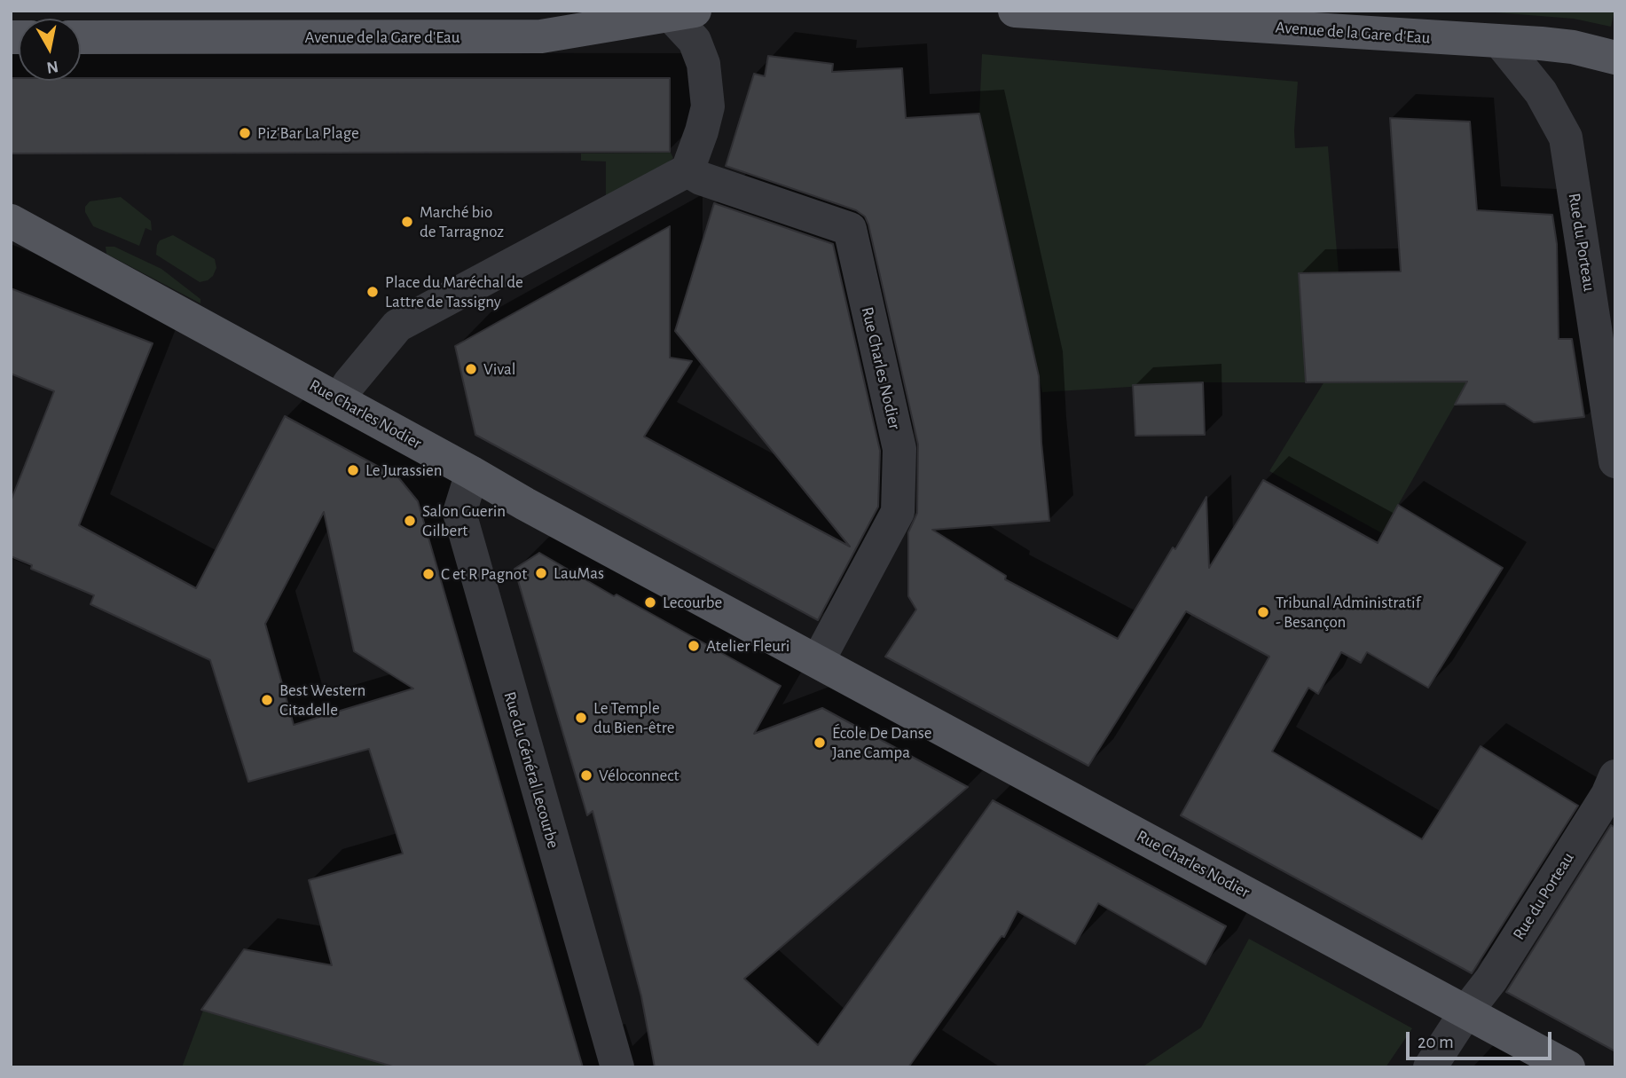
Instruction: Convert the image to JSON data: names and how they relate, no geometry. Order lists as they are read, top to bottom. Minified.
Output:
{"streets":{"main road":["Avenue de la Gare d'Eau","Rue Charles Nodier"],"street":["Rue du Porteau","Rue du Général Lecourbe"]},"crossings":[["Avenue de la Gare d'Eau","Rue du Porteau"],["Rue du Porteau","Rue Charles Nodier"],["Rue Charles Nodier","Rue du Général Lecourbe"]],"places":["Piz'Bar La Plage","Marché bio de Tarragnoz","Place du Maréchal de Lattre de Tassigny","Vival","Le Jurassien","Salon Guerin Gilbert","LauMas","C et R Pagnot","Lecourbe","Tribunal Administratif - Besançon","Atelier Fleuri","Best Western Citadelle","Le Temple du Bien-être","École De Danse Jane Campa","Véloconnect"],"scale_bar":"20 m","north":"bottom"}
